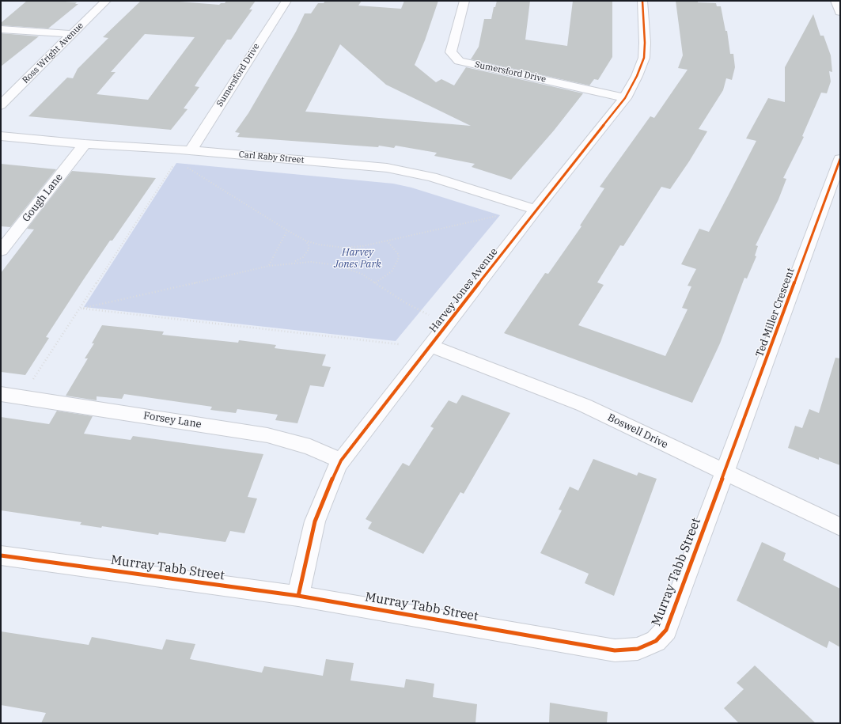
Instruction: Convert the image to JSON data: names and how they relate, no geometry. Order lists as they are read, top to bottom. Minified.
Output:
{"streets":{"street":["Ross Wright Avenue","Sumersford Drive","Carl Raby Street","Gough Lane","Harvey Jones Avenue","Ted Miller Crescent","Forsey Lane","Boswell Drive","Murray Tabb Street"]},"crossings":[["Sumersford Drive","Carl Raby Street"],["Sumersford Drive","Harvey Jones Avenue"],["Carl Raby Street","Gough Lane"],["Carl Raby Street","Harvey Jones Avenue"],["Harvey Jones Avenue","Forsey Lane"],["Harvey Jones Avenue","Boswell Drive"],["Harvey Jones Avenue","Murray Tabb Street"],["Ted Miller Crescent","Boswell Drive"],["Ted Miller Crescent","Murray Tabb Street"],["Boswell Drive","Murray Tabb Street"]],"parks":["Harvey Jones Park"]}
